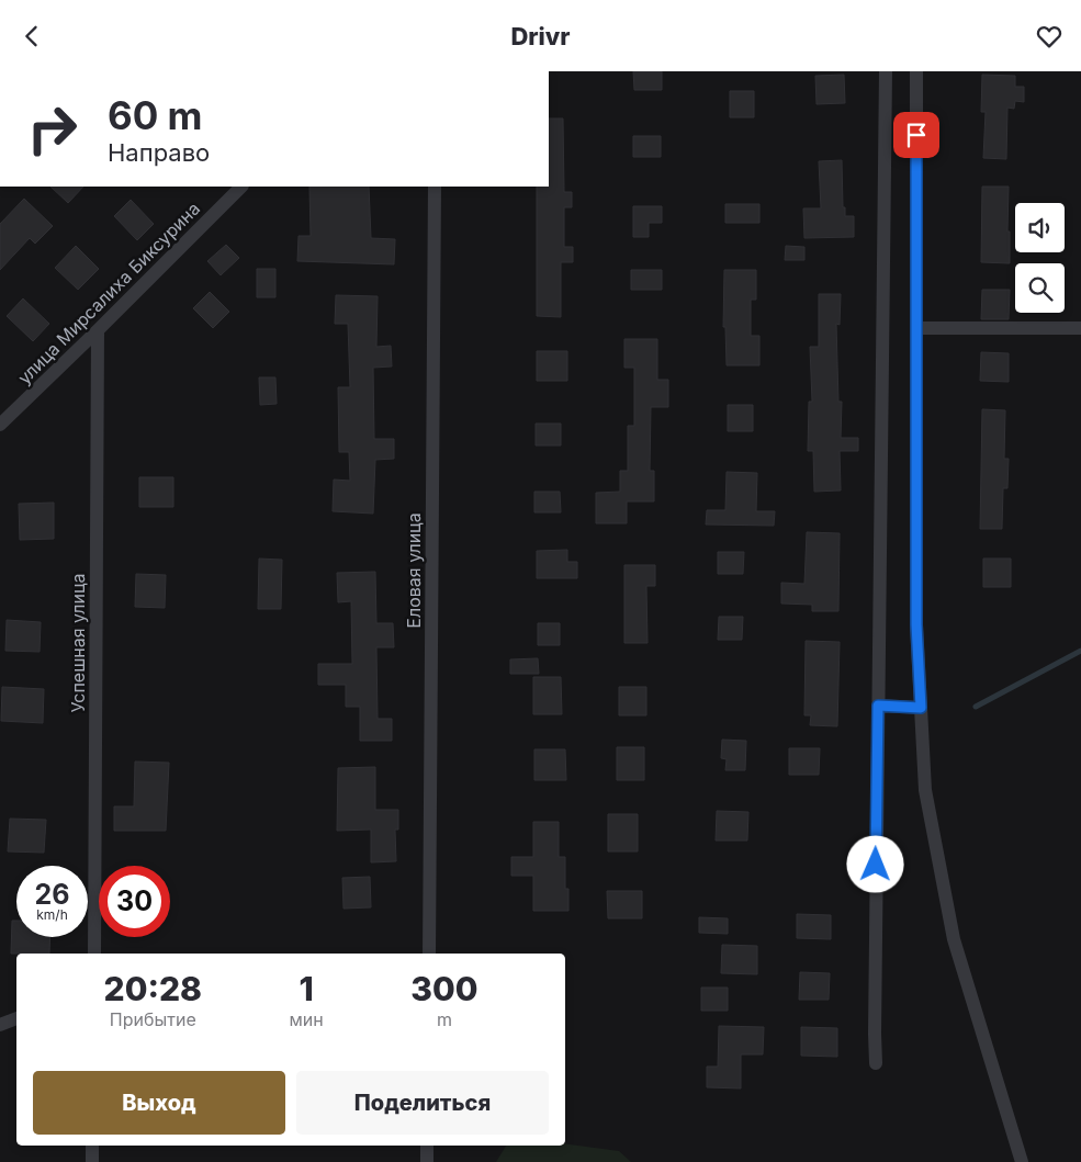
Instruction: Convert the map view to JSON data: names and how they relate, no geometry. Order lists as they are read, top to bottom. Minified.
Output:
{"streets":{"street":["улица Мирсалиха Биксурина","Еловая улица","Успешная улица"]},"crossings":[["улица Мирсалиха Биксурина","Успешная улица"]],"page":{"header":"Drivr","turn":["60 m","Направо"],"speed":"26 km/h","limit":"30","eta":["20:28","Прибытие","1","мин","300","m"],"buttons":["Выход","Поделиться"]}}
